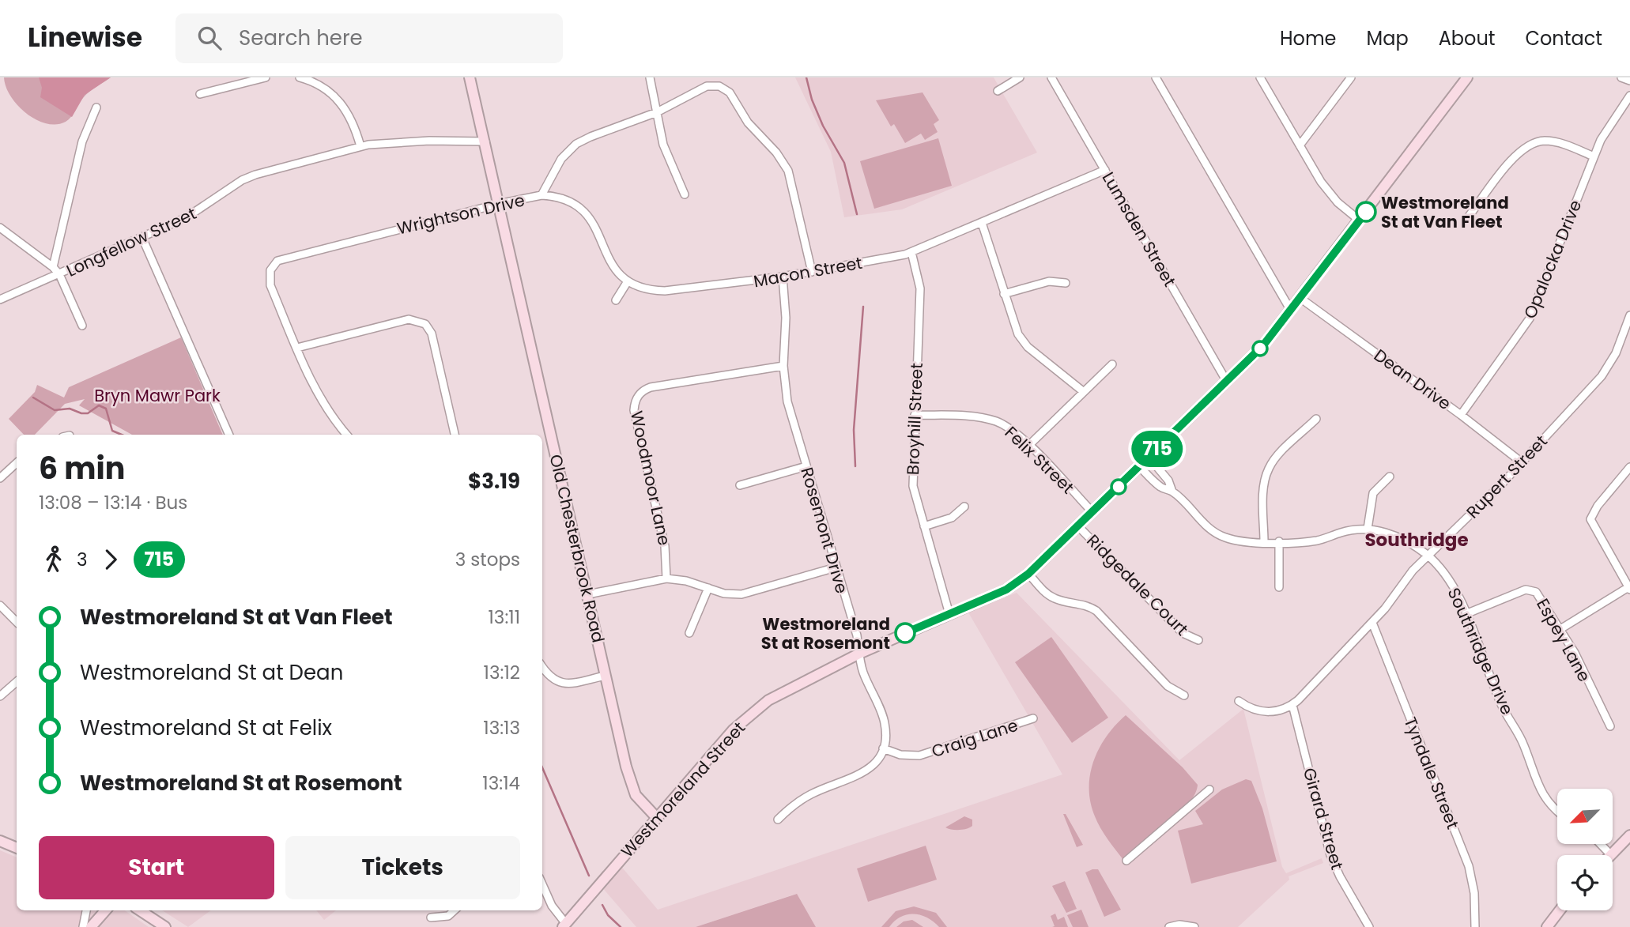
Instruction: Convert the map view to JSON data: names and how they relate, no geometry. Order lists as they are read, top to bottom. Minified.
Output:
{"streets":{"main road":["Old Chesterbrook Road","Westmoreland Street"],"street":["Wrightson Drive","Lumsden Street","Longfellow Street","Opalocka Drive","Macon Street","Dean Drive","Broyhill Street","Felix Street","Rupert Street","Woodmoor Lane","Rosemont Drive","Ridgedale Court","Espey Lane","Southridge Drive","Craig Lane","Tyndale Street","Girard Street"]},"crossings":[["Wrightson Drive","Macon Street"],["Wrightson Drive","Old Chesterbrook Road"],["Lumsden Street","Macon Street"],["Lumsden Street","Westmoreland Street"],["Longfellow Street","Old Chesterbrook Road"],["Opalocka Drive","Dean Drive"],["Macon Street","Broyhill Street"],["Macon Street","Rosemont Drive"],["Dean Drive","Rupert Street"],["Dean Drive","Westmoreland Street"],["Broyhill Street","Felix Street"],["Broyhill Street","Westmoreland Street"],["Felix Street","Westmoreland Street"],["Rupert Street","Southridge Drive"],["Rupert Street","Tyndale Street"],["Rupert Street","Girard Street"],["Woodmoor Lane","Rosemont Drive"],["Rosemont Drive","Craig Lane"],["Rosemont Drive","Westmoreland Street"],["Old Chesterbrook Road","Westmoreland Street"],["Ridgedale Court","Westmoreland Street"],["Espey Lane","Southridge Drive"],["Southridge Drive","Westmoreland Street"]],"districts":["Southridge"],"parks":["Bryn Mawr Park"],"places":["Westmoreland St at Van Fleet","Westmoreland St at Rosemont"],"lines":["bus line 715"],"north":"bottom left","page":{"header":"Linewise","search":"Search here","nav":["Home","Map","About","Contact"],"on_map":"715","heading":["6 min","13:08 – 13:14 · Bus","$3.19"],"legs":["3","715","3 stops"],"list":[{"name":"Westmoreland St at Van Fleet","value":"13:11"},{"name":"Westmoreland St at Dean","value":"13:12"},{"name":"Westmoreland St at Felix","value":"13:13"},{"name":"Westmoreland St at Rosemont","value":"13:14"}],"buttons":["Start","Tickets"]}}
